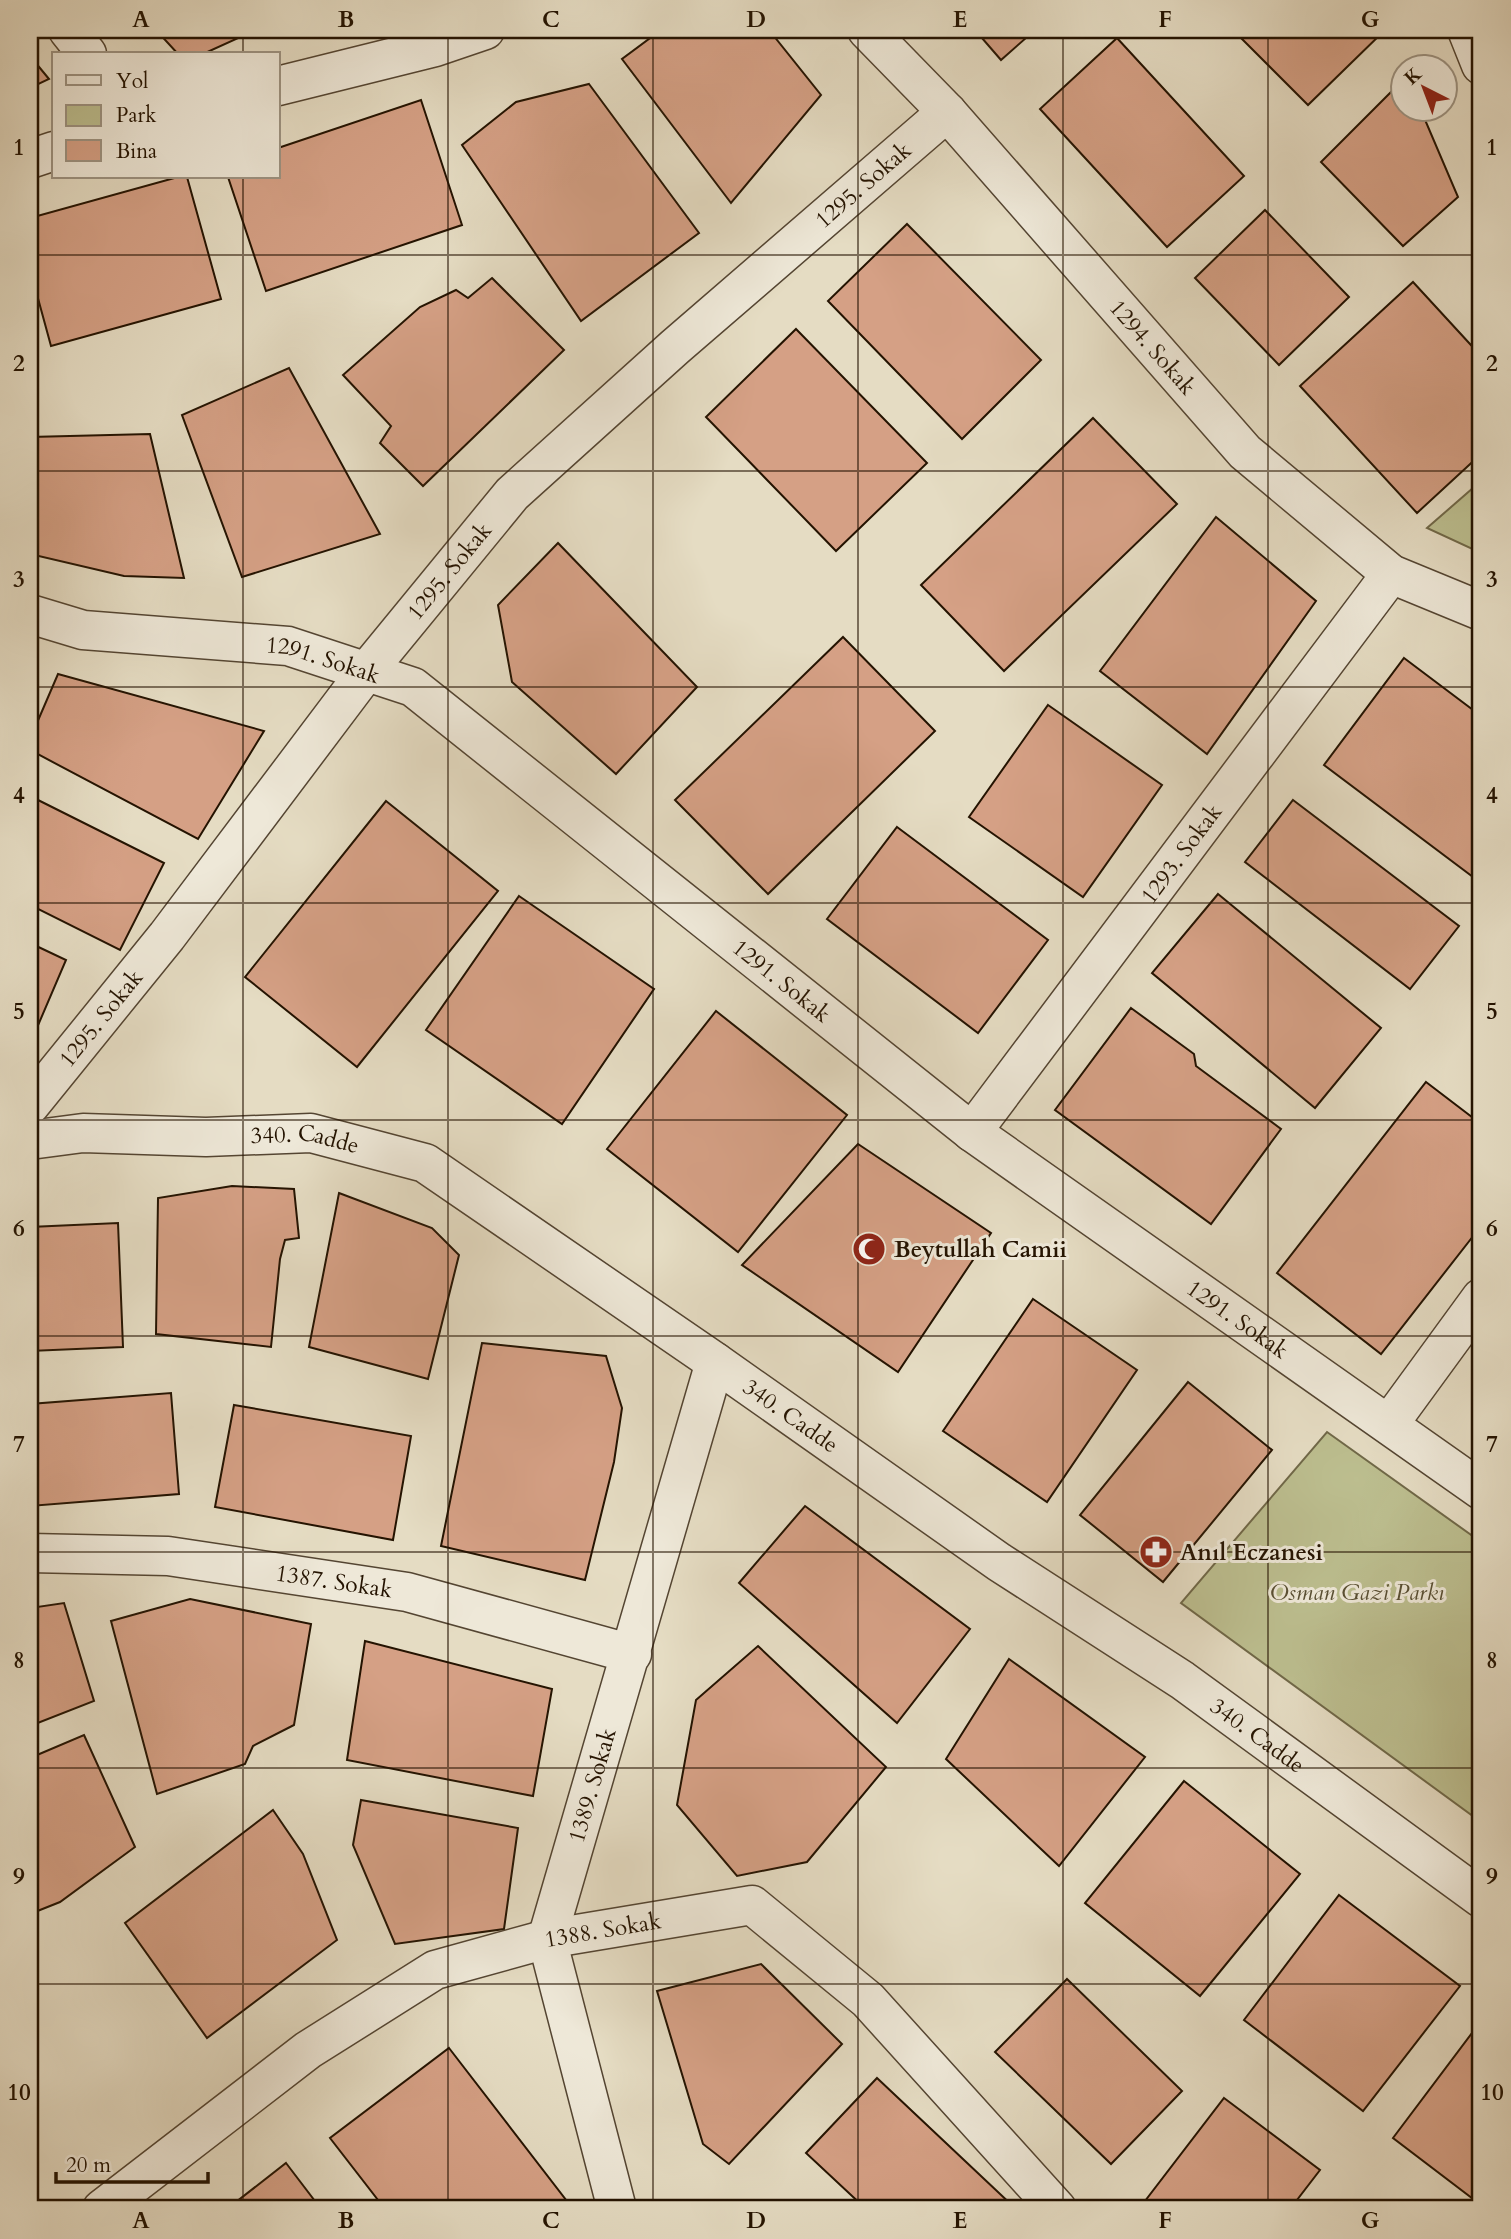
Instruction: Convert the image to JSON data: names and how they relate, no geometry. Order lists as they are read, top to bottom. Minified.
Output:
{"streets":{"street":["1295. Sokak","1294. Sokak","1291. Sokak","1293. Sokak","340. Cadde","1387. Sokak","1389. Sokak","1388. Sokak"]},"crossings":[["1295. Sokak","1294. Sokak"],["1295. Sokak","1291. Sokak"],["1294. Sokak","1293. Sokak"],["1291. Sokak","1293. Sokak"],["340. Cadde","1389. Sokak"],["1387. Sokak","1389. Sokak"],["1389. Sokak","1388. Sokak"]],"parks":["Osman Gazi Parkı"],"places":{"mosque":["Beytullah Camii"],"pharmacy":["Anıl Eczanesi"]},"legend":["Yol","Park","Bina"],"scale_bar":"20 m","north":"top left","grid":{"columns":["A","B","C","D","E","F","G"],"rows":["1","2","3","4","5","6","7","8","9","10"]}}
